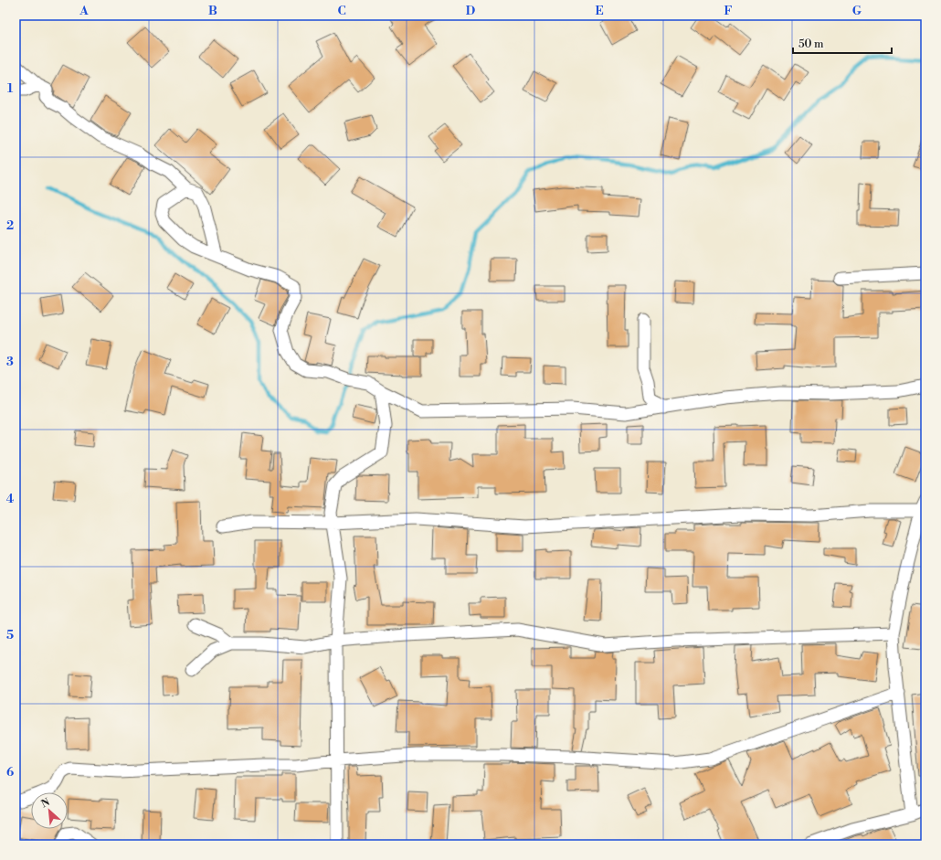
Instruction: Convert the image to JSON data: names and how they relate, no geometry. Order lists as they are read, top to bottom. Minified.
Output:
{"scale_bar":"50 m","north":"top left","grid":{"columns":["A","B","C","D","E","F","G"],"rows":["1","2","3","4","5","6"]}}
